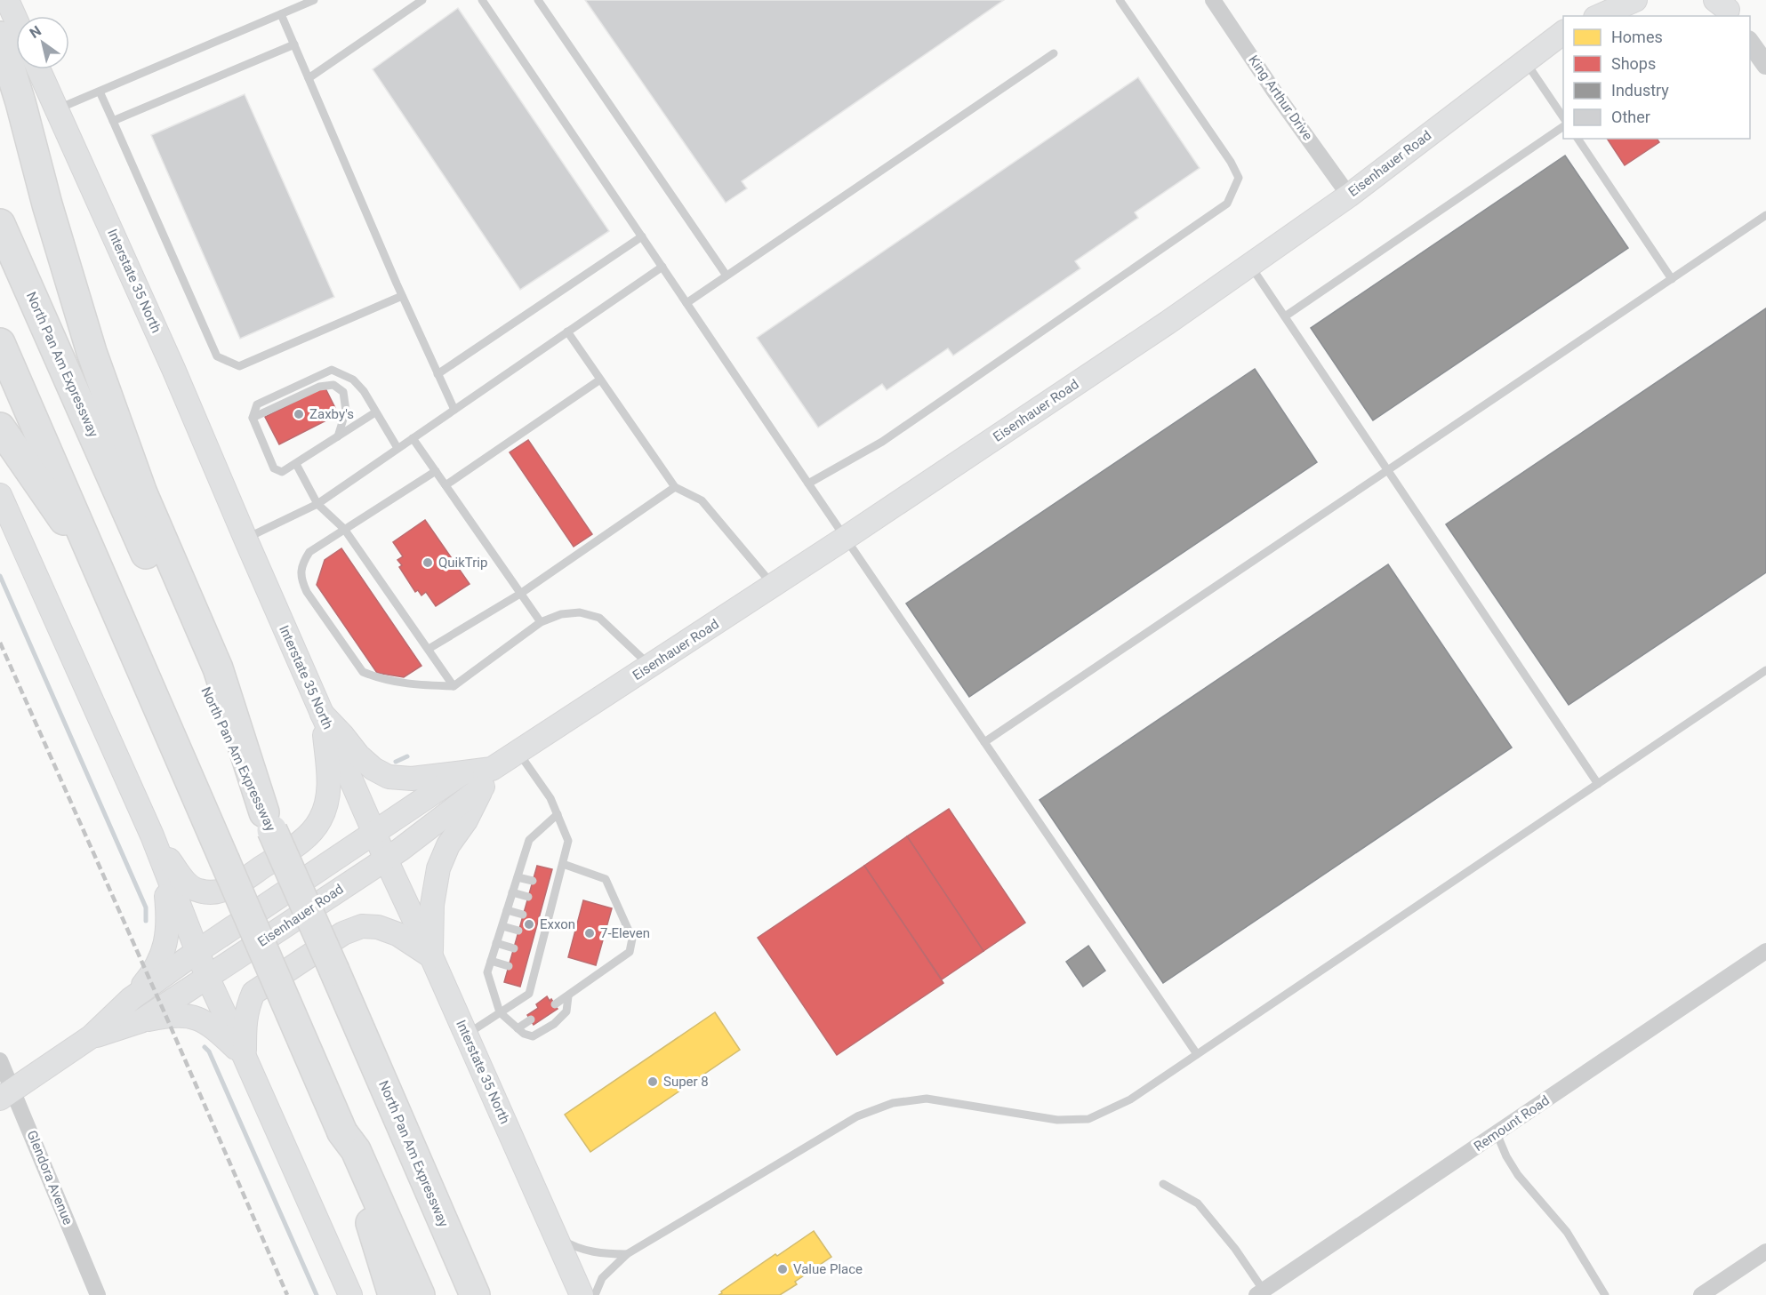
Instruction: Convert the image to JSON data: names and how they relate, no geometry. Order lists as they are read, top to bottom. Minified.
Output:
{"streets":{"highway":["North Pan Am Expressway"],"main road":["Eisenhauer Road","Interstate 35 North"],"street":["King Arthur Drive","Remount Road","Glendora Avenue"]},"crossings":[["King Arthur Drive","Eisenhauer Road"],["Eisenhauer Road","Interstate 35 North"],["Eisenhauer Road","Glendora Avenue"]],"places":["Zaxby's","QuikTrip","Exxon","7-Eleven","Super 8","Value Place"],"legend":["Homes","Shops","Industry","Other"],"north":"top left"}
